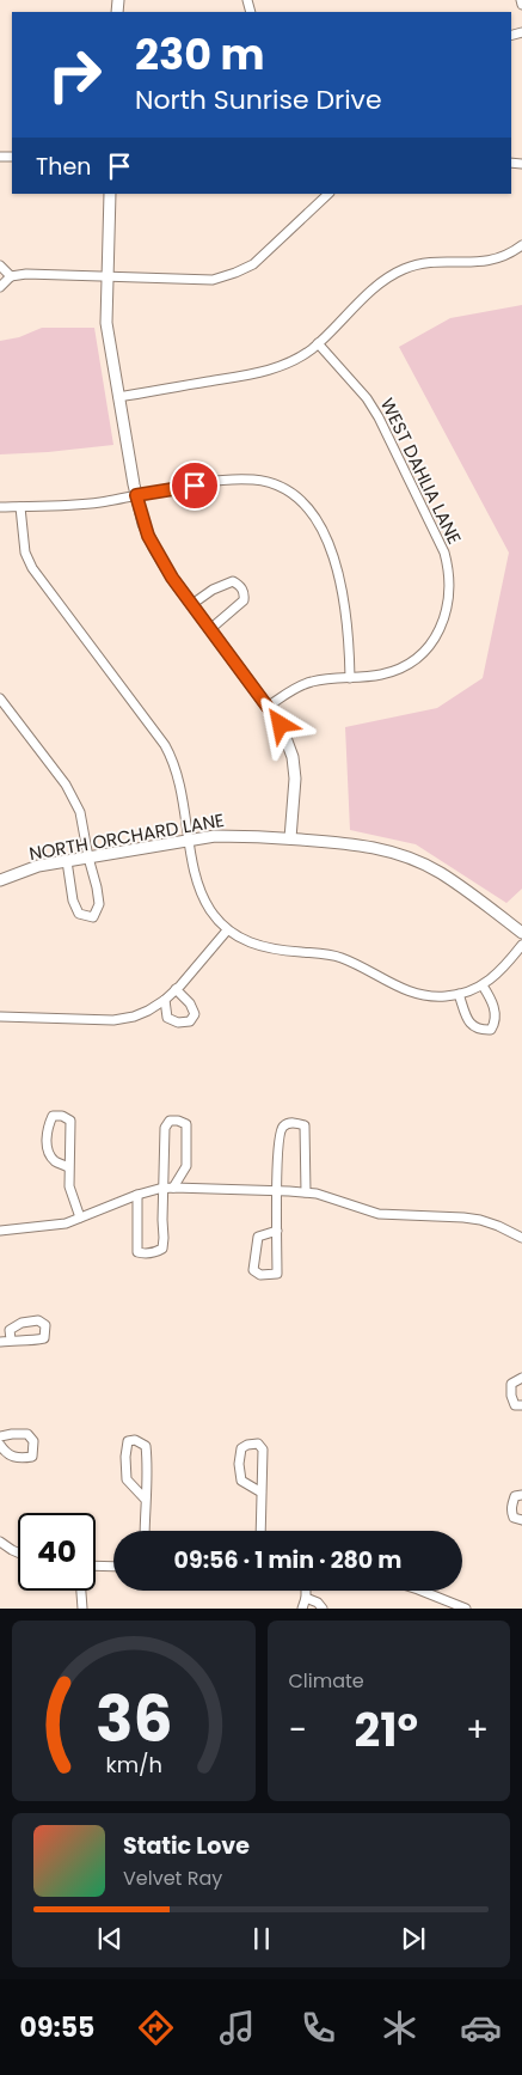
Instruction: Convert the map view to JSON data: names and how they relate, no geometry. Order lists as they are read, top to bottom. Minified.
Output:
{"streets":{"street":["WEST DAHLIA LANE","NORTH ORCHARD LANE"]},"page":{"turn":["230 m","North Sunrise Drive"],"then":"Then","limit":"40","trip":"09:56 · 1 min · 280 m","tile":"Climate","heat":["−","21°","+"],"song":["Static Love","Velvet Ray"],"tabs":"09:55","gauge":["36","km/h"]}}
